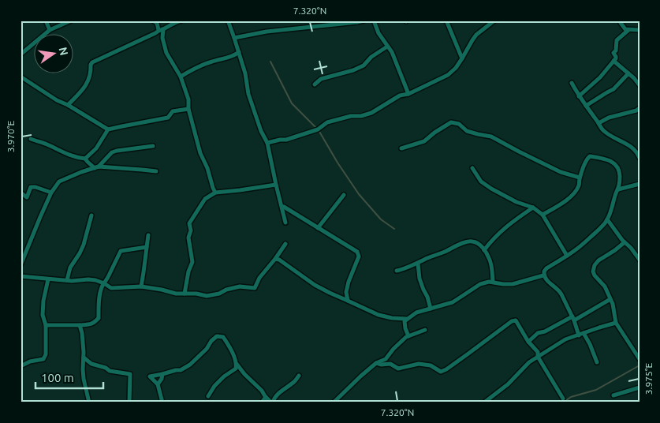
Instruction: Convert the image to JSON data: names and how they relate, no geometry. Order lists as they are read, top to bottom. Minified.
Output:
{"scale_bar":"100 m","north":"right","coordinates":["7.320°N","3.970°E","3.975°E"]}
